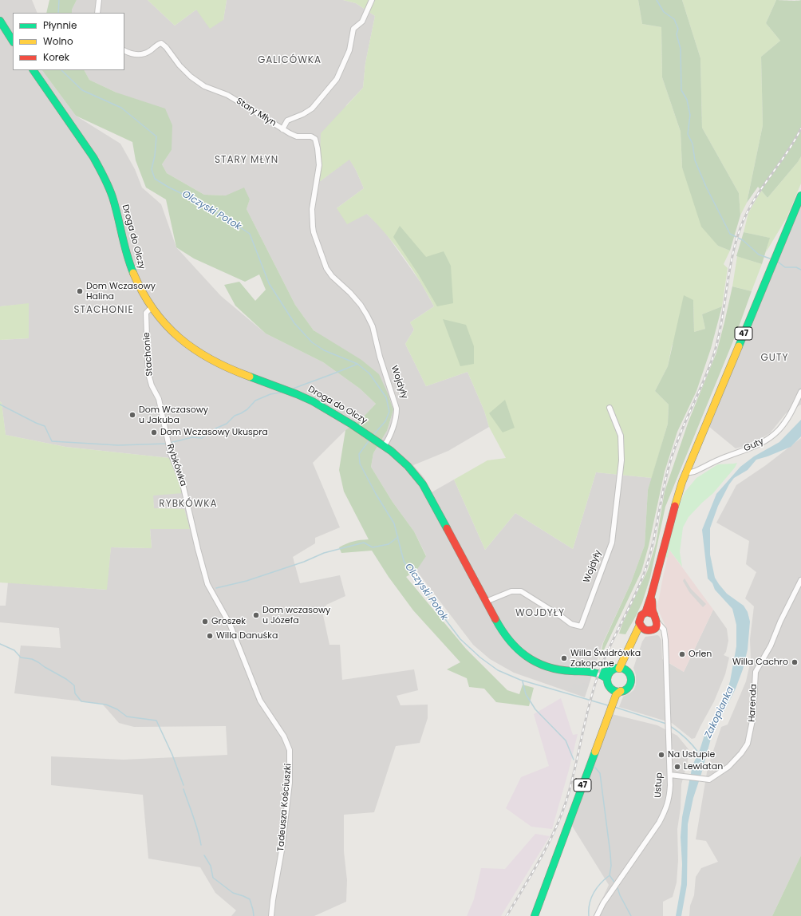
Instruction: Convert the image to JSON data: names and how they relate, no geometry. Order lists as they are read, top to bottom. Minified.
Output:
{"streets":{"main road":["Droga do Olczy","47"],"street":["Stary Młyn","Stachonie","Wojdyły","Guty","Rybkówka","Harenda","Ustup","Tadeusza Kościuszki"]},"crossings":[["Stary Młyn","Wojdyły"],["Droga do Olczy","Stachonie"],["Droga do Olczy","Wojdyły"],["47","Guty"],["Stachonie","Rybkówka"],["Rybkówka","Tadeusza Kościuszki"],["Harenda","Ustup"]],"districts":["GALICÓWKA","STARY MŁYN","STACHONIE","GUTY","RYBKÓWKA","WOJDYŁY"],"water":["Olczyski Potok","Zakopianka"],"places":["Dom Wczasowy Halina","Dom Wczasowy u Jakuba","Dom Wczasowy Ukuspra","Dom wczasowy u Józefa","Groszek","Willa Danuśka","Orlen","Willa Świdrówka Zakopane","Willa Cachro","Na Ustupie","Lewiatan"],"legend":["Płynnie","Wolno","Korek"]}
